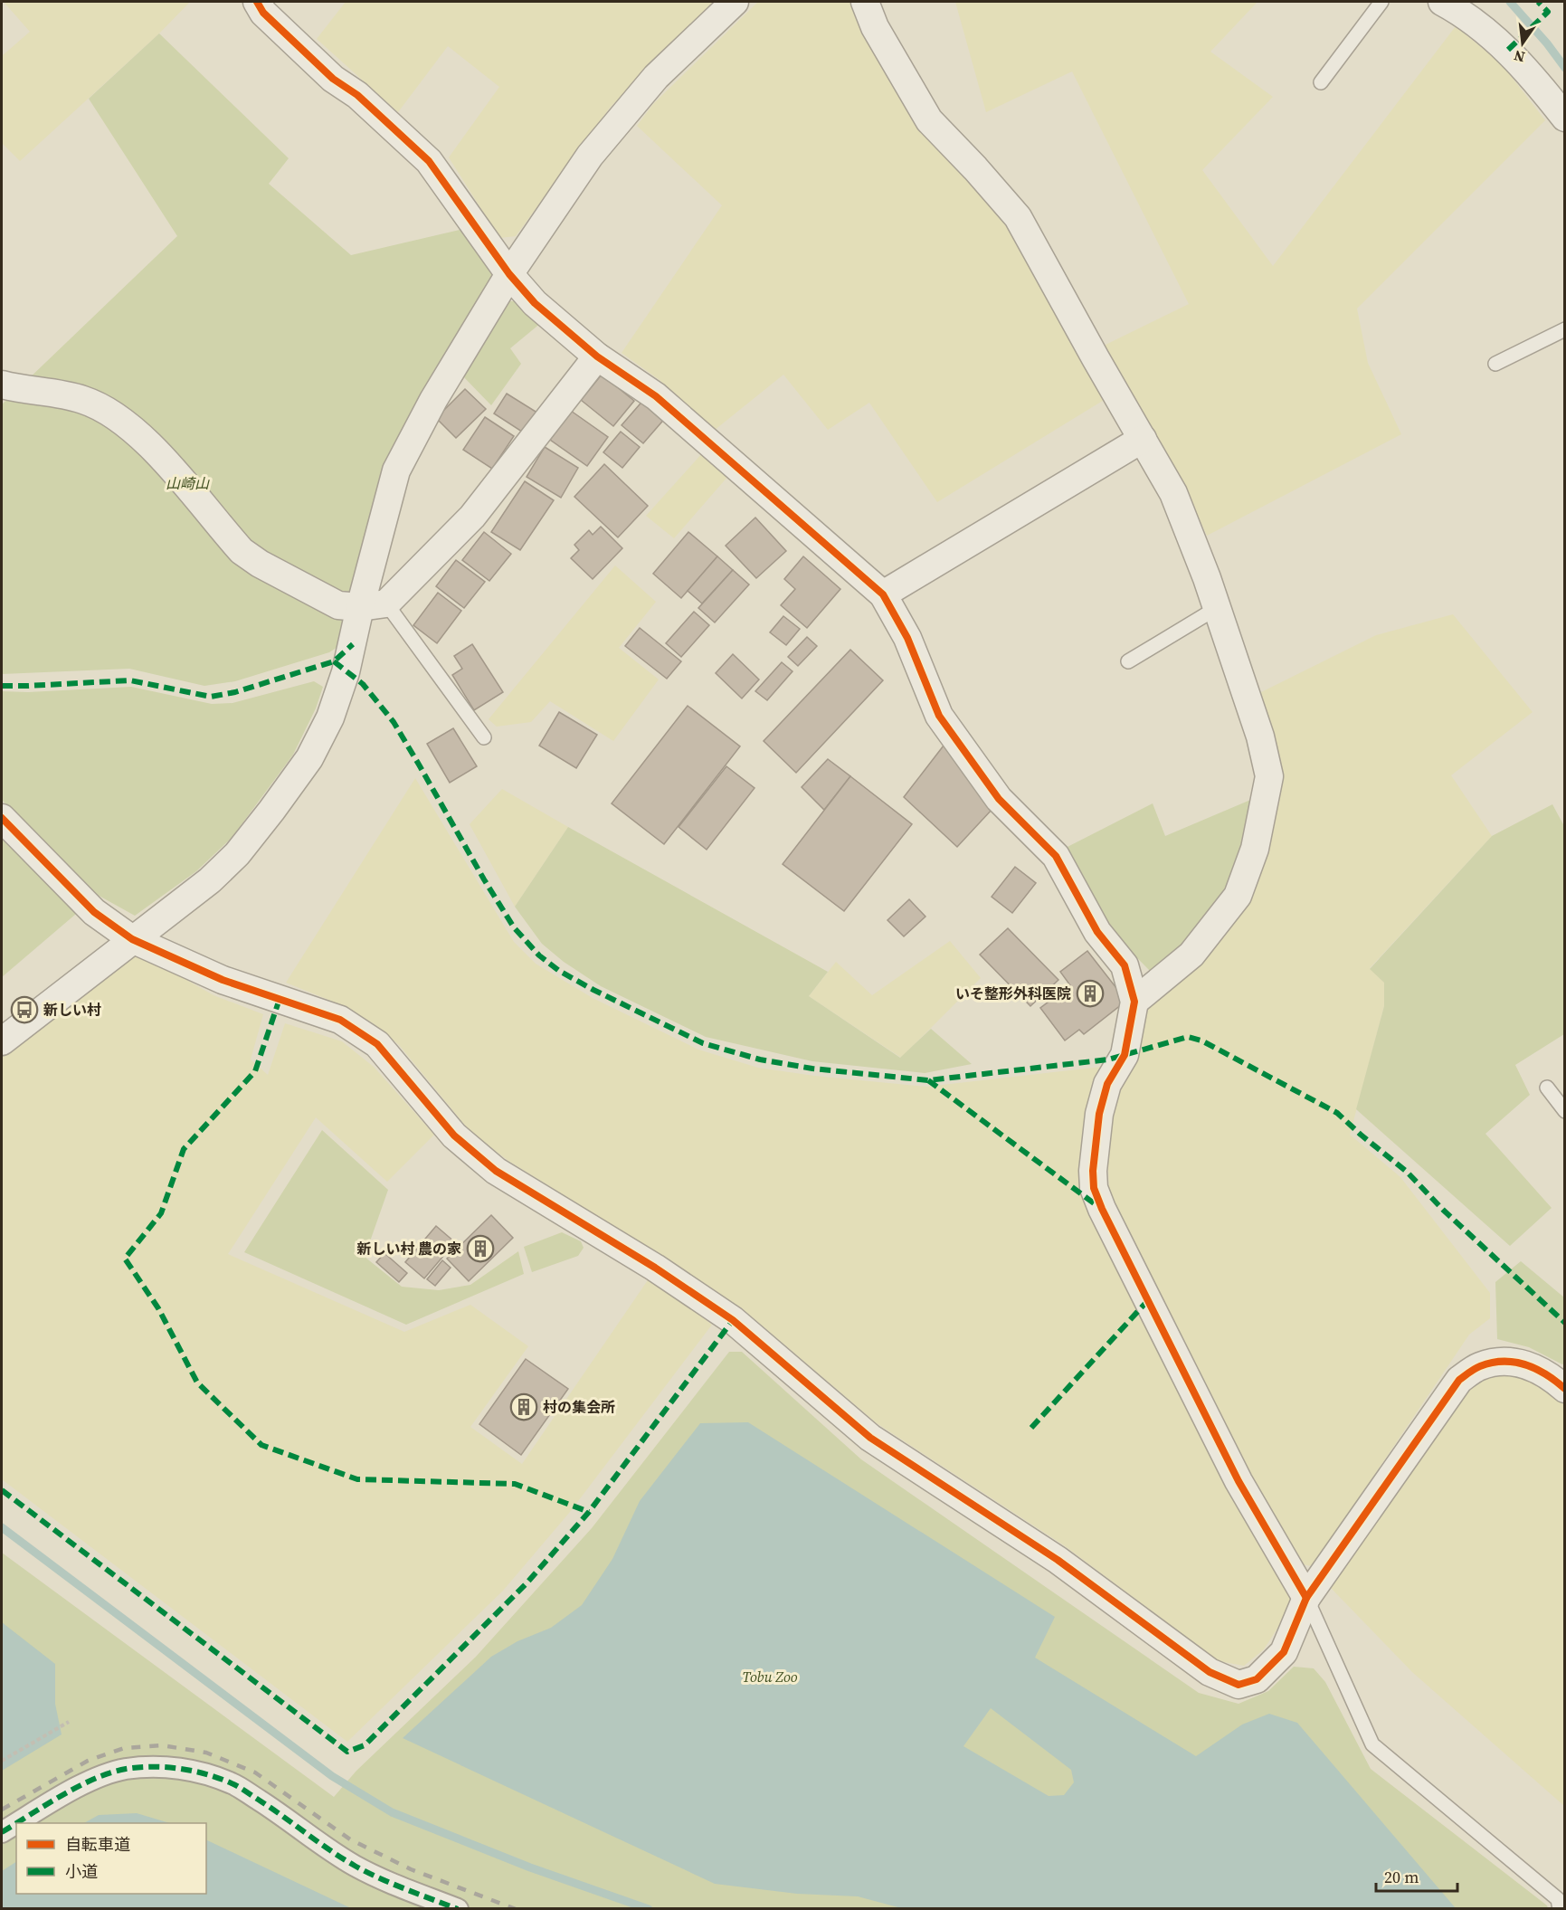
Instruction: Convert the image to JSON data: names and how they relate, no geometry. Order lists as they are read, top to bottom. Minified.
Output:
{"parks":["山崎山","Tobu Zoo"],"places":{"building":["いそ整形外科医院","新しい村 農の家","村の集会所"],"bus stop":["新しい村"]},"legend":["自転車道","小道"],"scale_bar":"20 m","north":"bottom"}
